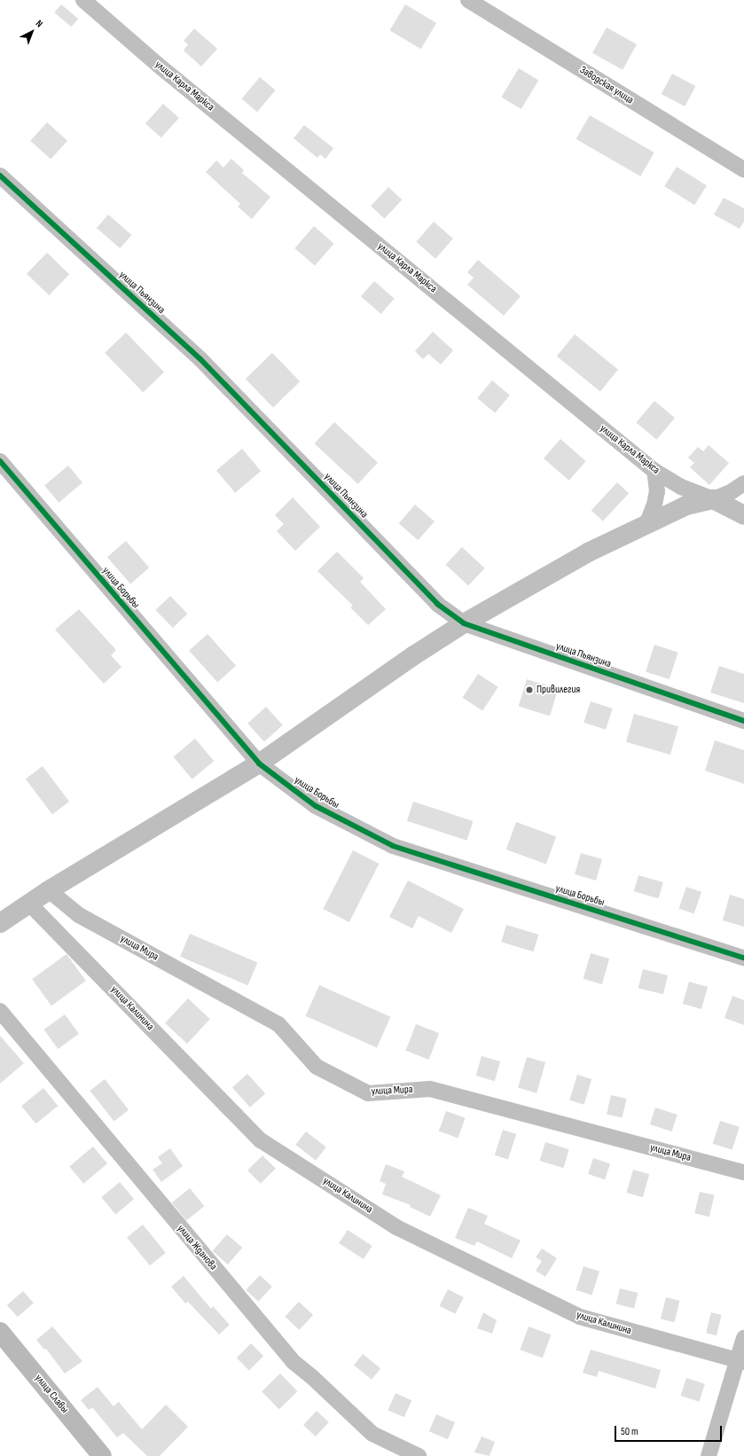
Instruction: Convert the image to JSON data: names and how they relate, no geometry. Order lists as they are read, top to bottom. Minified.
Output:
{"streets":{"main road":["улица Славы"],"street":["Заводская улица","улица Карла Маркса","улица Пьянзина","улица Борьбы","улица Мира","улица Калинина","улица Жданова"]},"places":["Привилегия"],"scale_bar":"50 m","north":"top right"}
